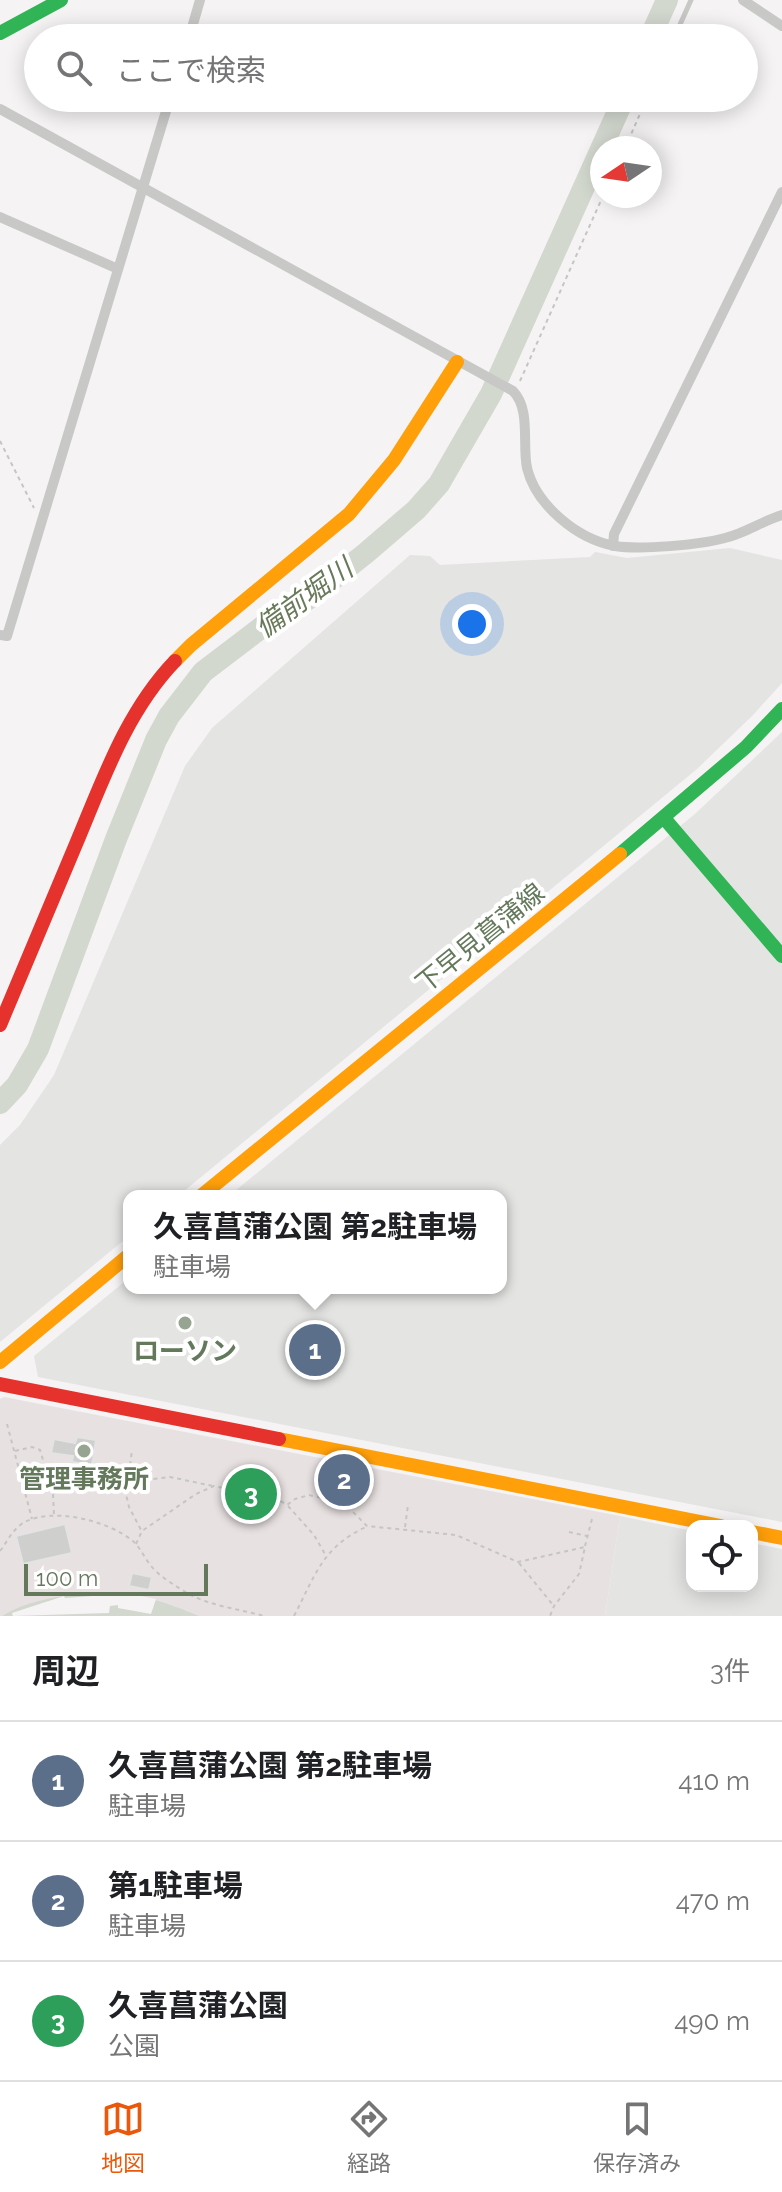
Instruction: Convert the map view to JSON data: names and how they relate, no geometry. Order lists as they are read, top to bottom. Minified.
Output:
{"streets":{"street":["下早見菖蒲線"]},"water":["備前堀川"],"places":["ローソン","管理事務所"],"scale_bar":"100 m","north":"left","page":{"search":"ここで検索","popup":["久喜菖蒲公園 第2駐車場","駐車場"],"pins":["1","2","3"],"scale":"100 m","heading":["周辺","3件"],"list":[{"mark":"1","name":"久喜菖蒲公園 第2駐車場","note":"駐車場","value":"410 m"},{"mark":"2","name":"第1駐車場","note":"駐車場","value":"470 m"},{"mark":"3","name":"久喜菖蒲公園","note":"公園","value":"490 m"}],"nav":["地図","経路","保存済み"]}}
